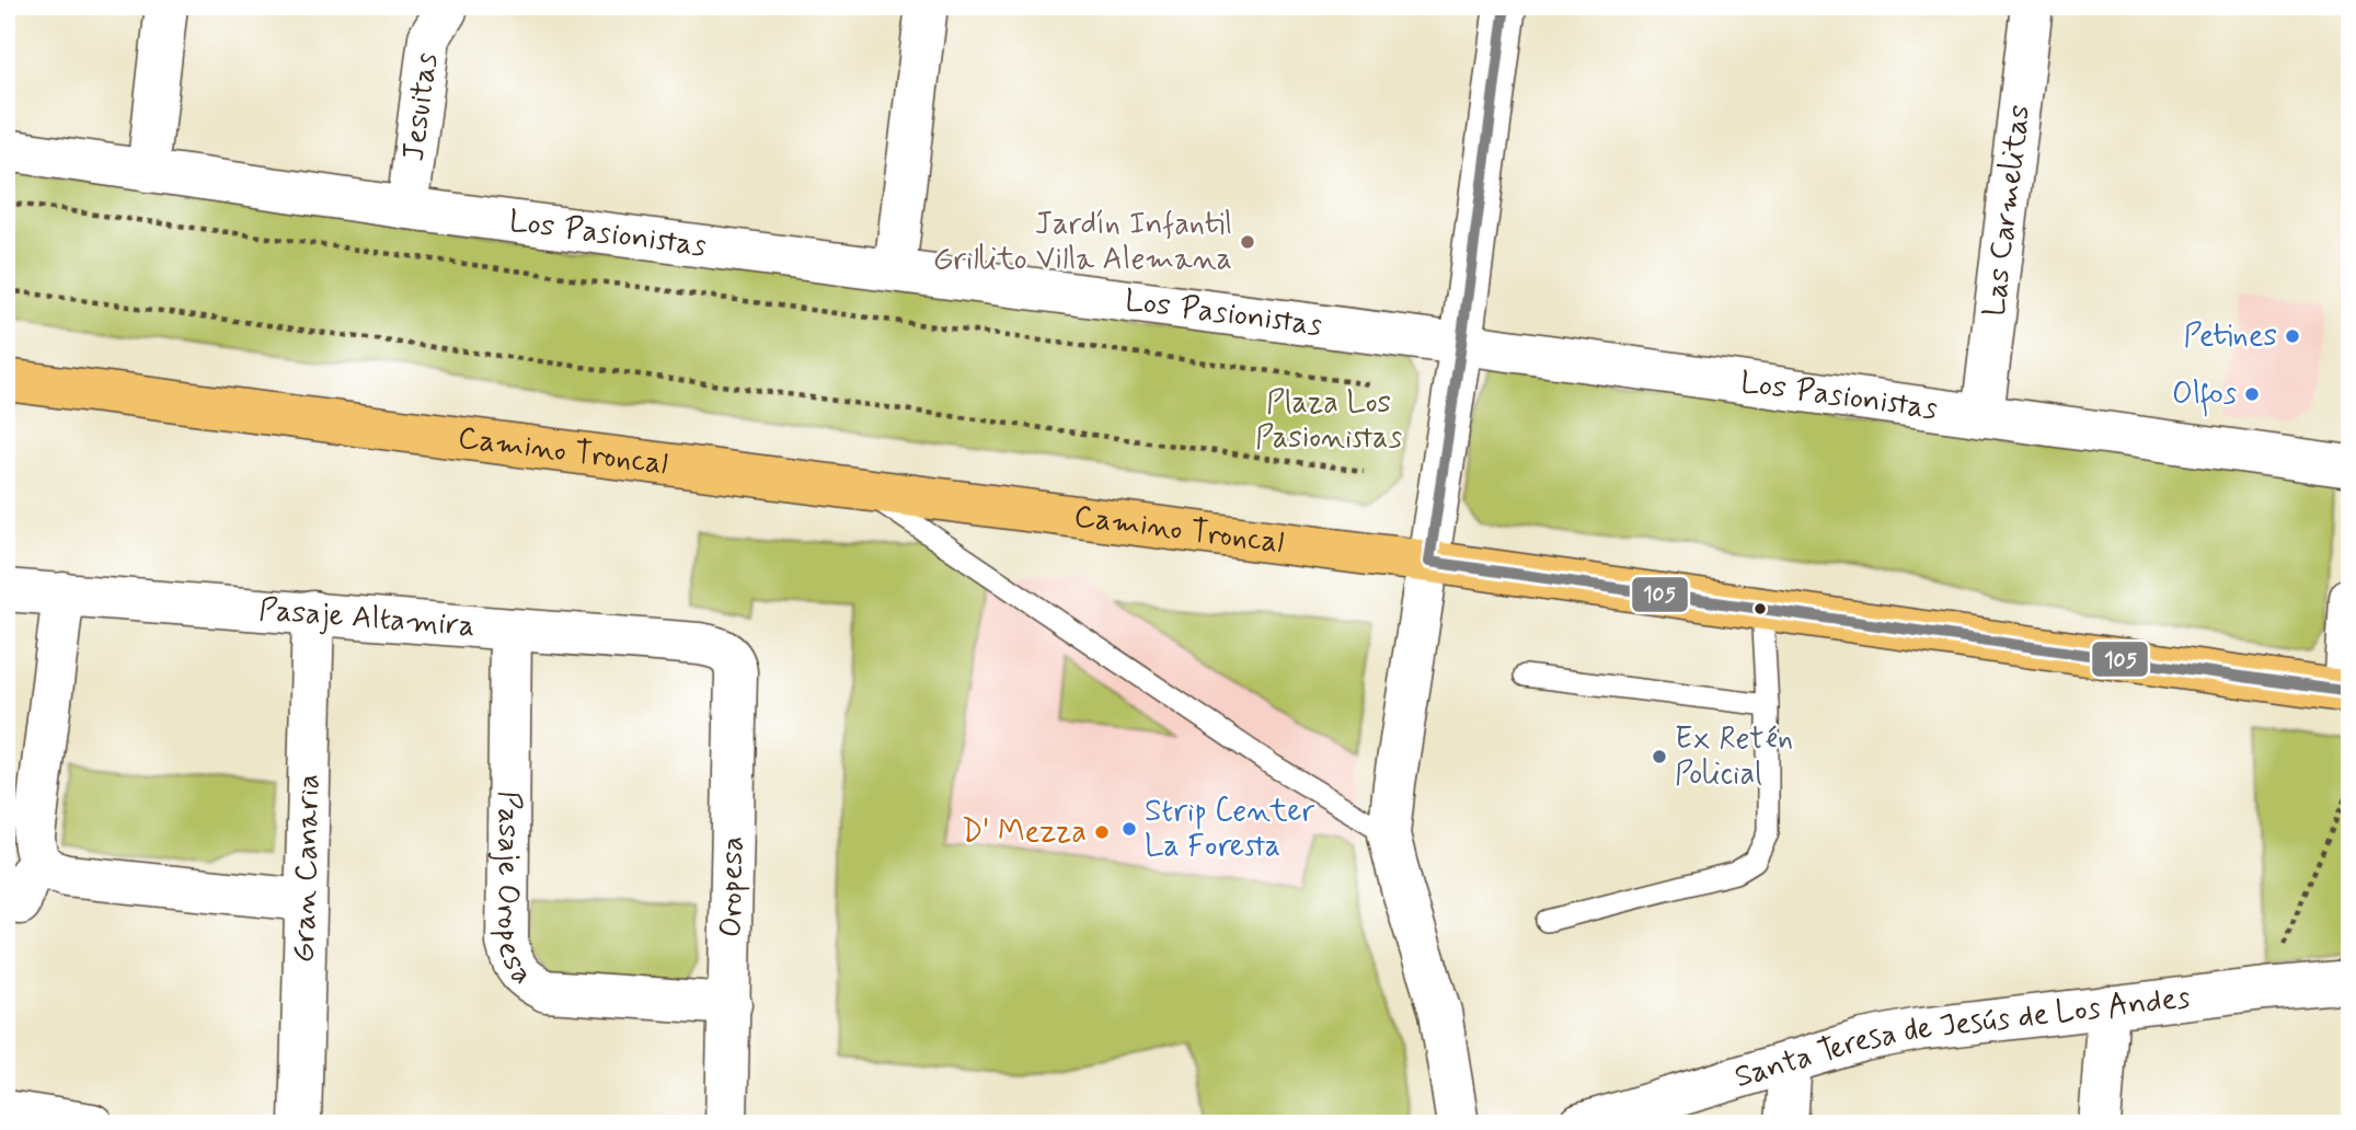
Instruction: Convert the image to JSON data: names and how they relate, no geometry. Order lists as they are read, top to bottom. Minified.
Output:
{"streets":{"main road":["Camino Troncal"],"street":["Jesuitas","Las Carmelitas","Los Pasionistas","Pasaje Altamira","Gran Canaria","Pasaje Oropesa","Oropesa","Santa Teresa de Jesús de Los Andes"]},"crossings":[["Jesuitas","Los Pasionistas"],["Las Carmelitas","Los Pasionistas"],["Pasaje Altamira","Gran Canaria"],["Pasaje Altamira","Pasaje Oropesa"],["Pasaje Altamira","Oropesa"],["Pasaje Oropesa","Oropesa"]],"parks":["Plaza Los Pasionistas"],"places":["Jardín Infantil Grillito Villa Alemana","Petines","Olfos","Ex Retén Policial","Strip Center La Foresta","D' Mezza"],"lines":["transit line 105"]}
